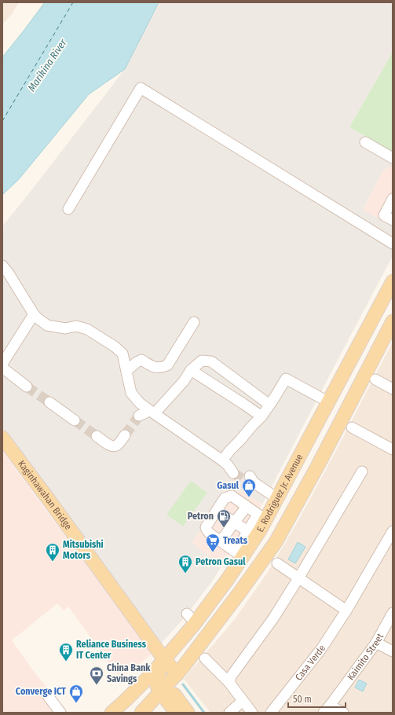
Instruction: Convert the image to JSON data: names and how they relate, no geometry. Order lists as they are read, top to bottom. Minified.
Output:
{"streets":{"main road":["E. Rodriguez Jr. Avenue","Kaginhawahan Bridge"],"street":["Kaimito Street","Casa Verde"]},"crossings":[["E. Rodriguez Jr. Avenue","Kaginhawahan Bridge"]],"water":["Marikina River"],"places":{"shop":["Gasul","Converge ICT"],"fuel station":["Petron"],"supermarket":["Treats"],"building":["Mitsubishi Motors","Petron Gasul","Reliance Business IT Center"],"bank":["China Bank Savings"]},"scale_bar":"50 m"}
